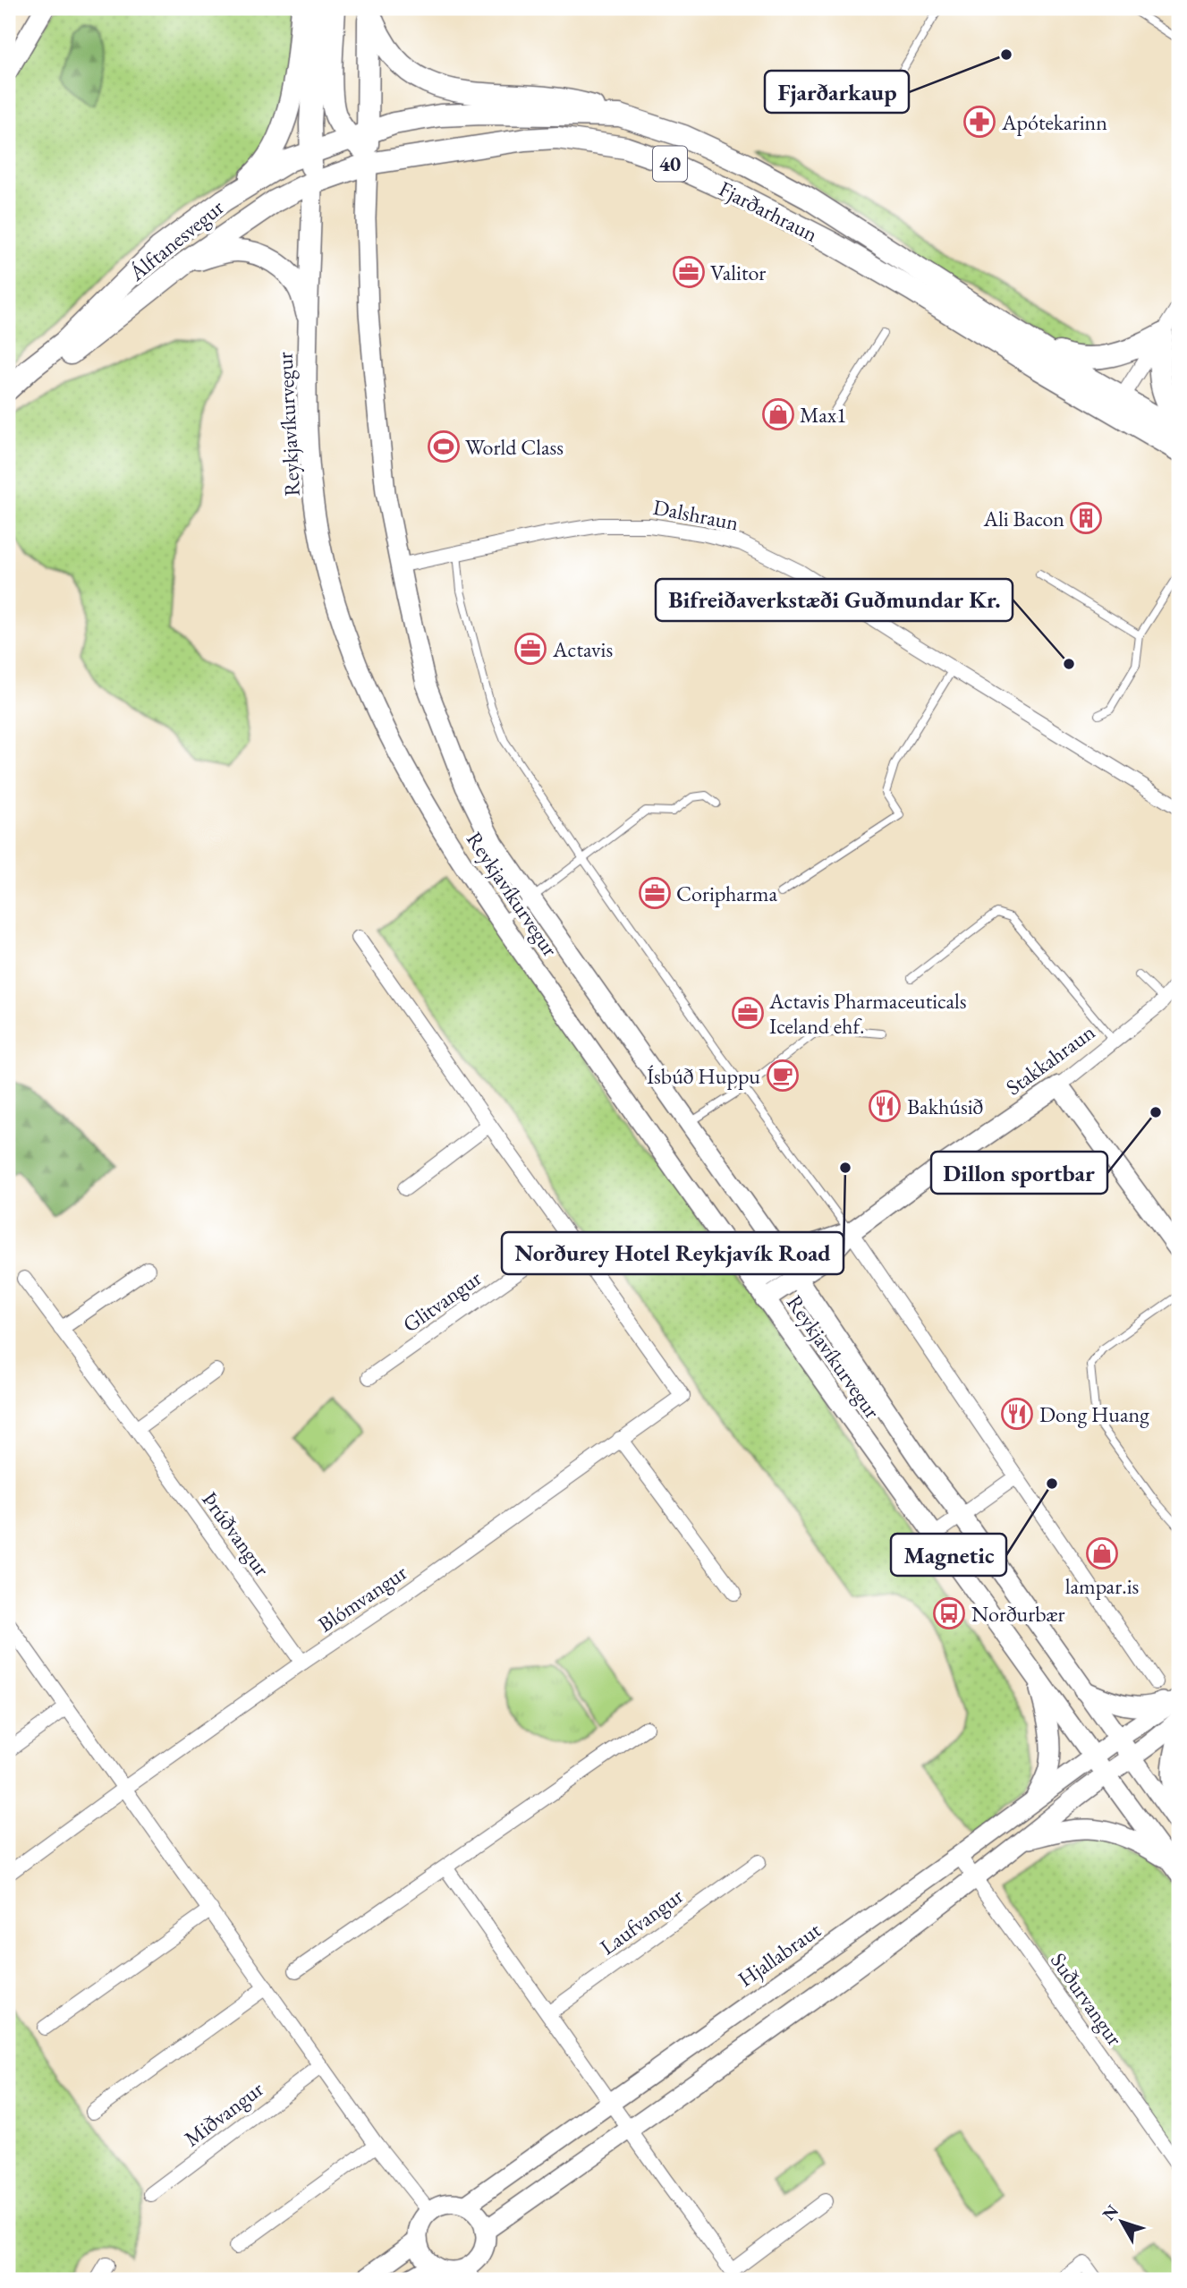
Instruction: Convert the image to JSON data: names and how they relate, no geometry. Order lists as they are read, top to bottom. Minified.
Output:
{"streets":{"main road":["40","Fjarðarhraun","Álftanesvegur","Reykjavíkurvegur","Stakkahraun","Hjallabraut"],"street":["Dalshraun","Glitvangur","Þrúðvangur","Blómvangur","Laufvangur","Suðurvangur","Miðvangur"]},"crossings":[["Fjarðarhraun","Álftanesvegur"],["Fjarðarhraun","Reykjavíkurvegur"],["Álftanesvegur","Reykjavíkurvegur"],["Reykjavíkurvegur","Dalshraun"],["Reykjavíkurvegur","Stakkahraun"],["Reykjavíkurvegur","Hjallabraut"],["Glitvangur","Blómvangur"],["Þrúðvangur","Blómvangur"],["Hjallabraut","Suðurvangur"]],"places":{"other":["Fjarðarkaup","Bifreiðaverkstæði Guðmundar Kr.","Dillon sportbar","Norðurey Hotel Reykjavík Road","Magnetic"],"pharmacy":["Apótekarinn"],"office":["Valitor","Actavis","Coripharma","Actavis Pharmaceuticals Iceland ehf."],"shop":["Max1","lampar.is"],"sports":["World Class"],"building":["Ali Bacon"],"cafe":["Ísbúð Huppu"],"restaurant":["Bakhúsið","Dong Huang"],"bus stop":["Norðurbær"]},"north":"top left"}
